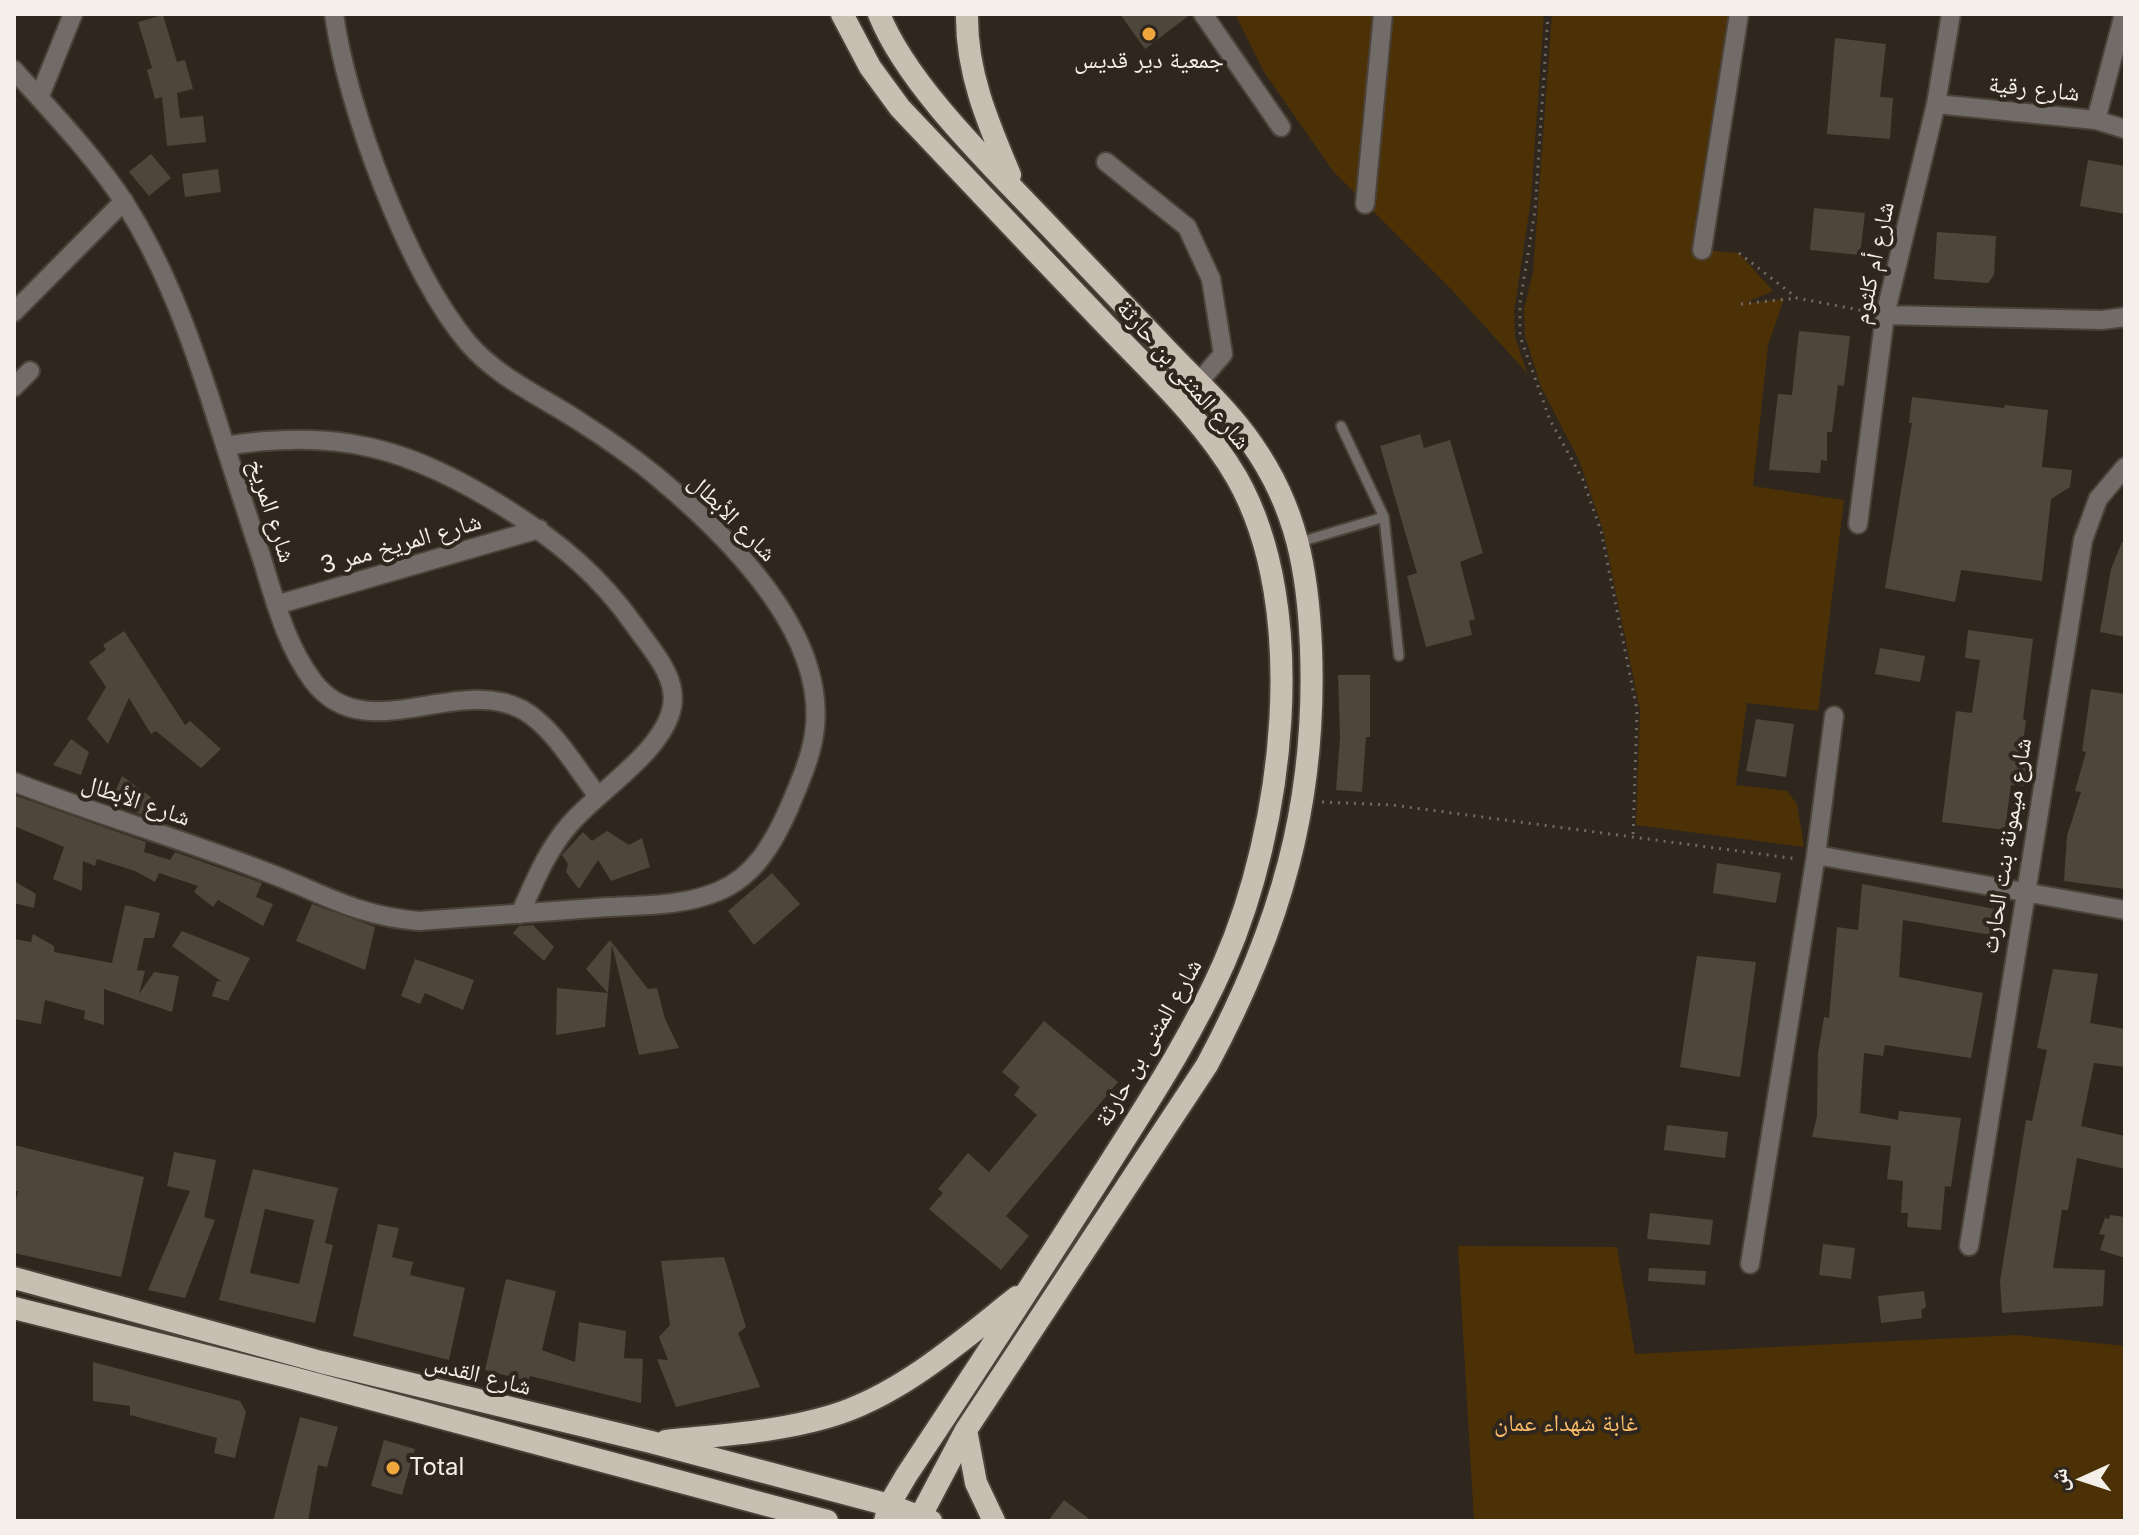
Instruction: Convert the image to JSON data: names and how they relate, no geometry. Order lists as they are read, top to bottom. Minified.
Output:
{"streets":{"highway":["شارع المثنى بن حارثة","شارع القدس"],"street":["شارع رقية","شارع أم كلثوم","شارع المريخ","شارع الأبطال","شارع المريخ ممر 3","شارع ميمونة بنت الحارث"]},"crossings":[["شارع رقية","شارع أم كلثوم"],["شارع المثنى بن حارثة","شارع القدس"],["شارع المريخ","شارع المريخ ممر 3"]],"parks":["غابة شهداء عمان"],"places":["جمعية دير قديس","Total"],"north":"left"}
